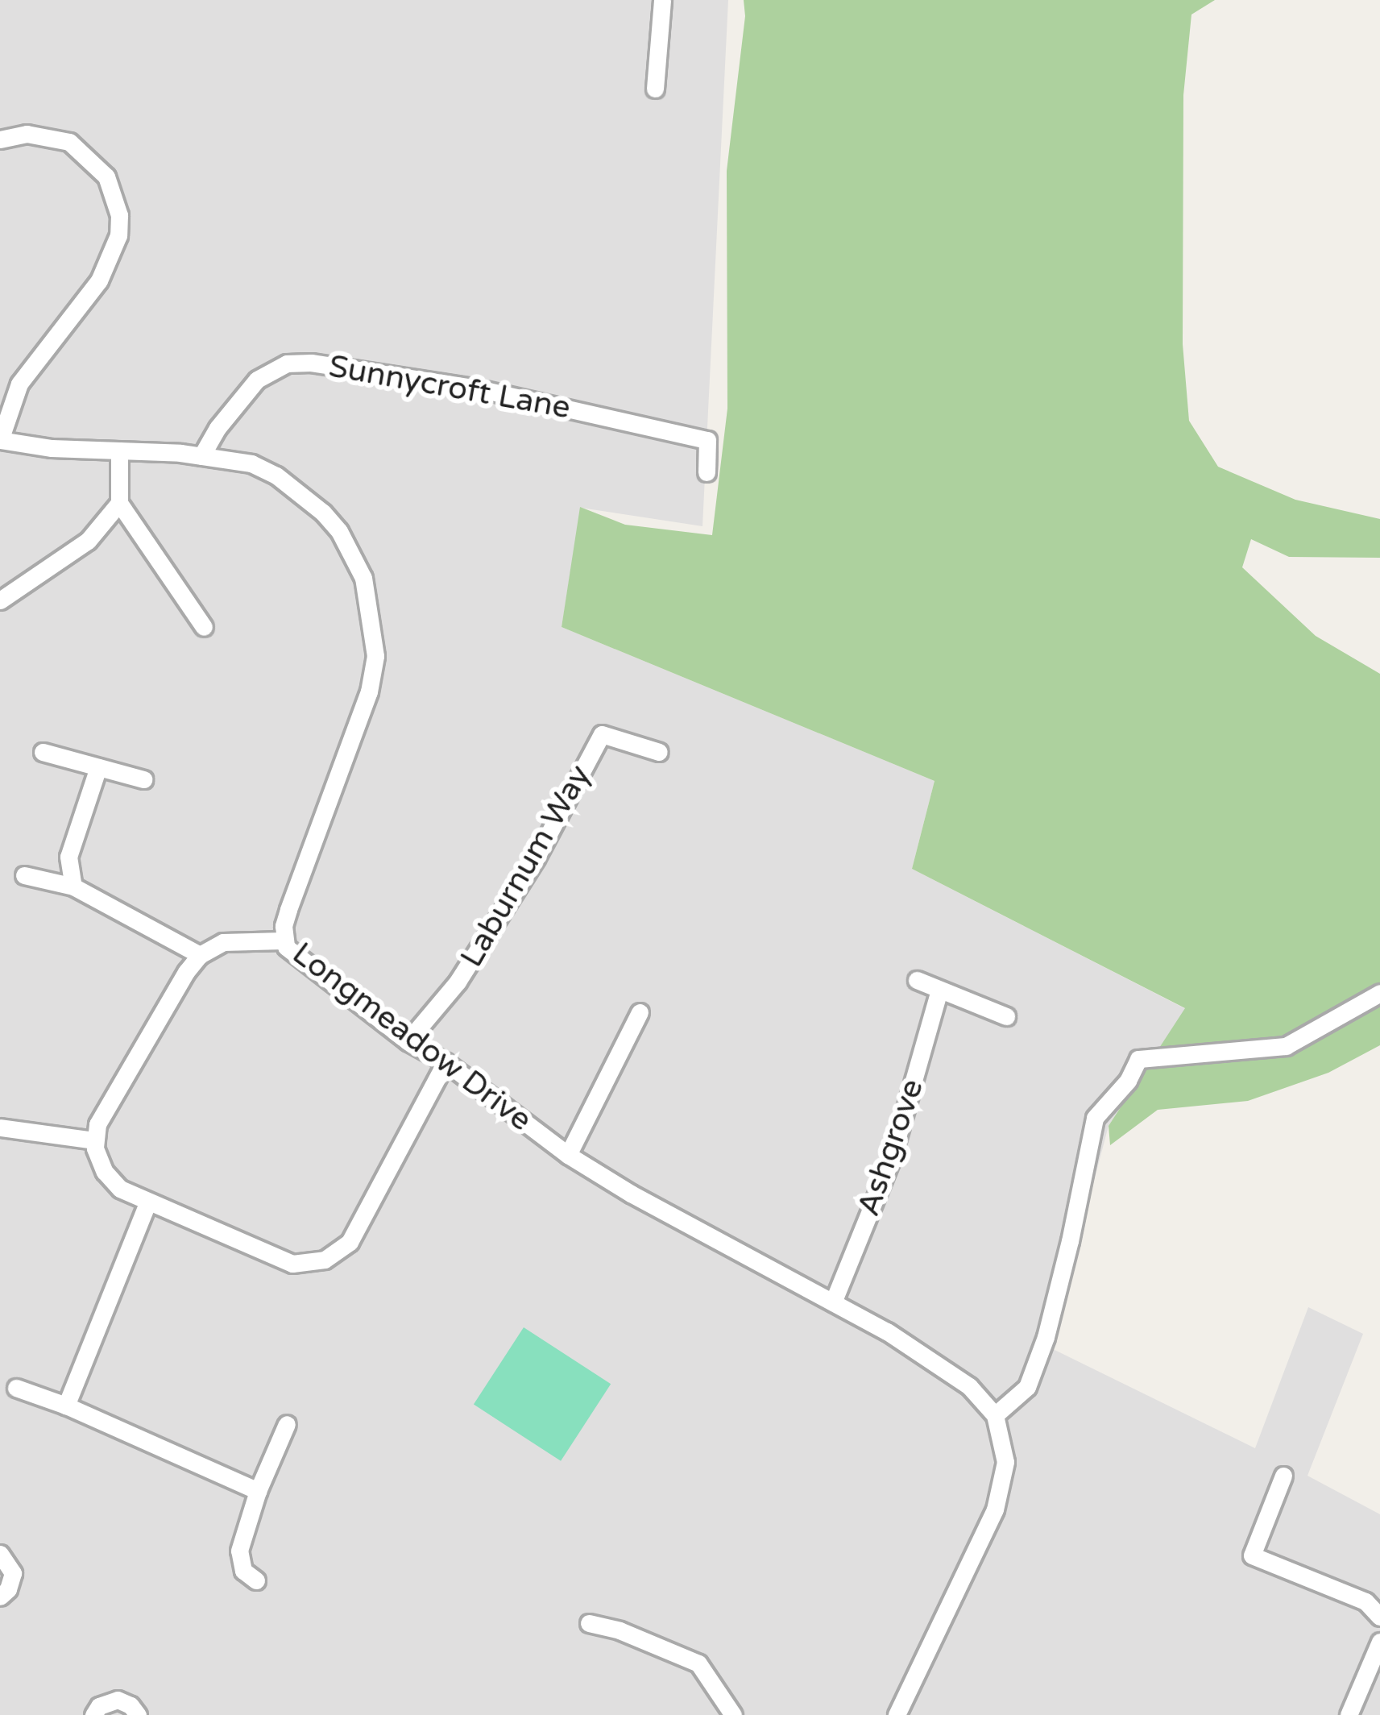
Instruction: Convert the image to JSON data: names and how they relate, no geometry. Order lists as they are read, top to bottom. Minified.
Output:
{"streets":{"street":["Sunnycroft Lane","Laburnum Way","Longmeadow Drive","Ashgrove"]},"crossings":[["Sunnycroft Lane","Longmeadow Drive"],["Laburnum Way","Longmeadow Drive"],["Longmeadow Drive","Ashgrove"]]}
